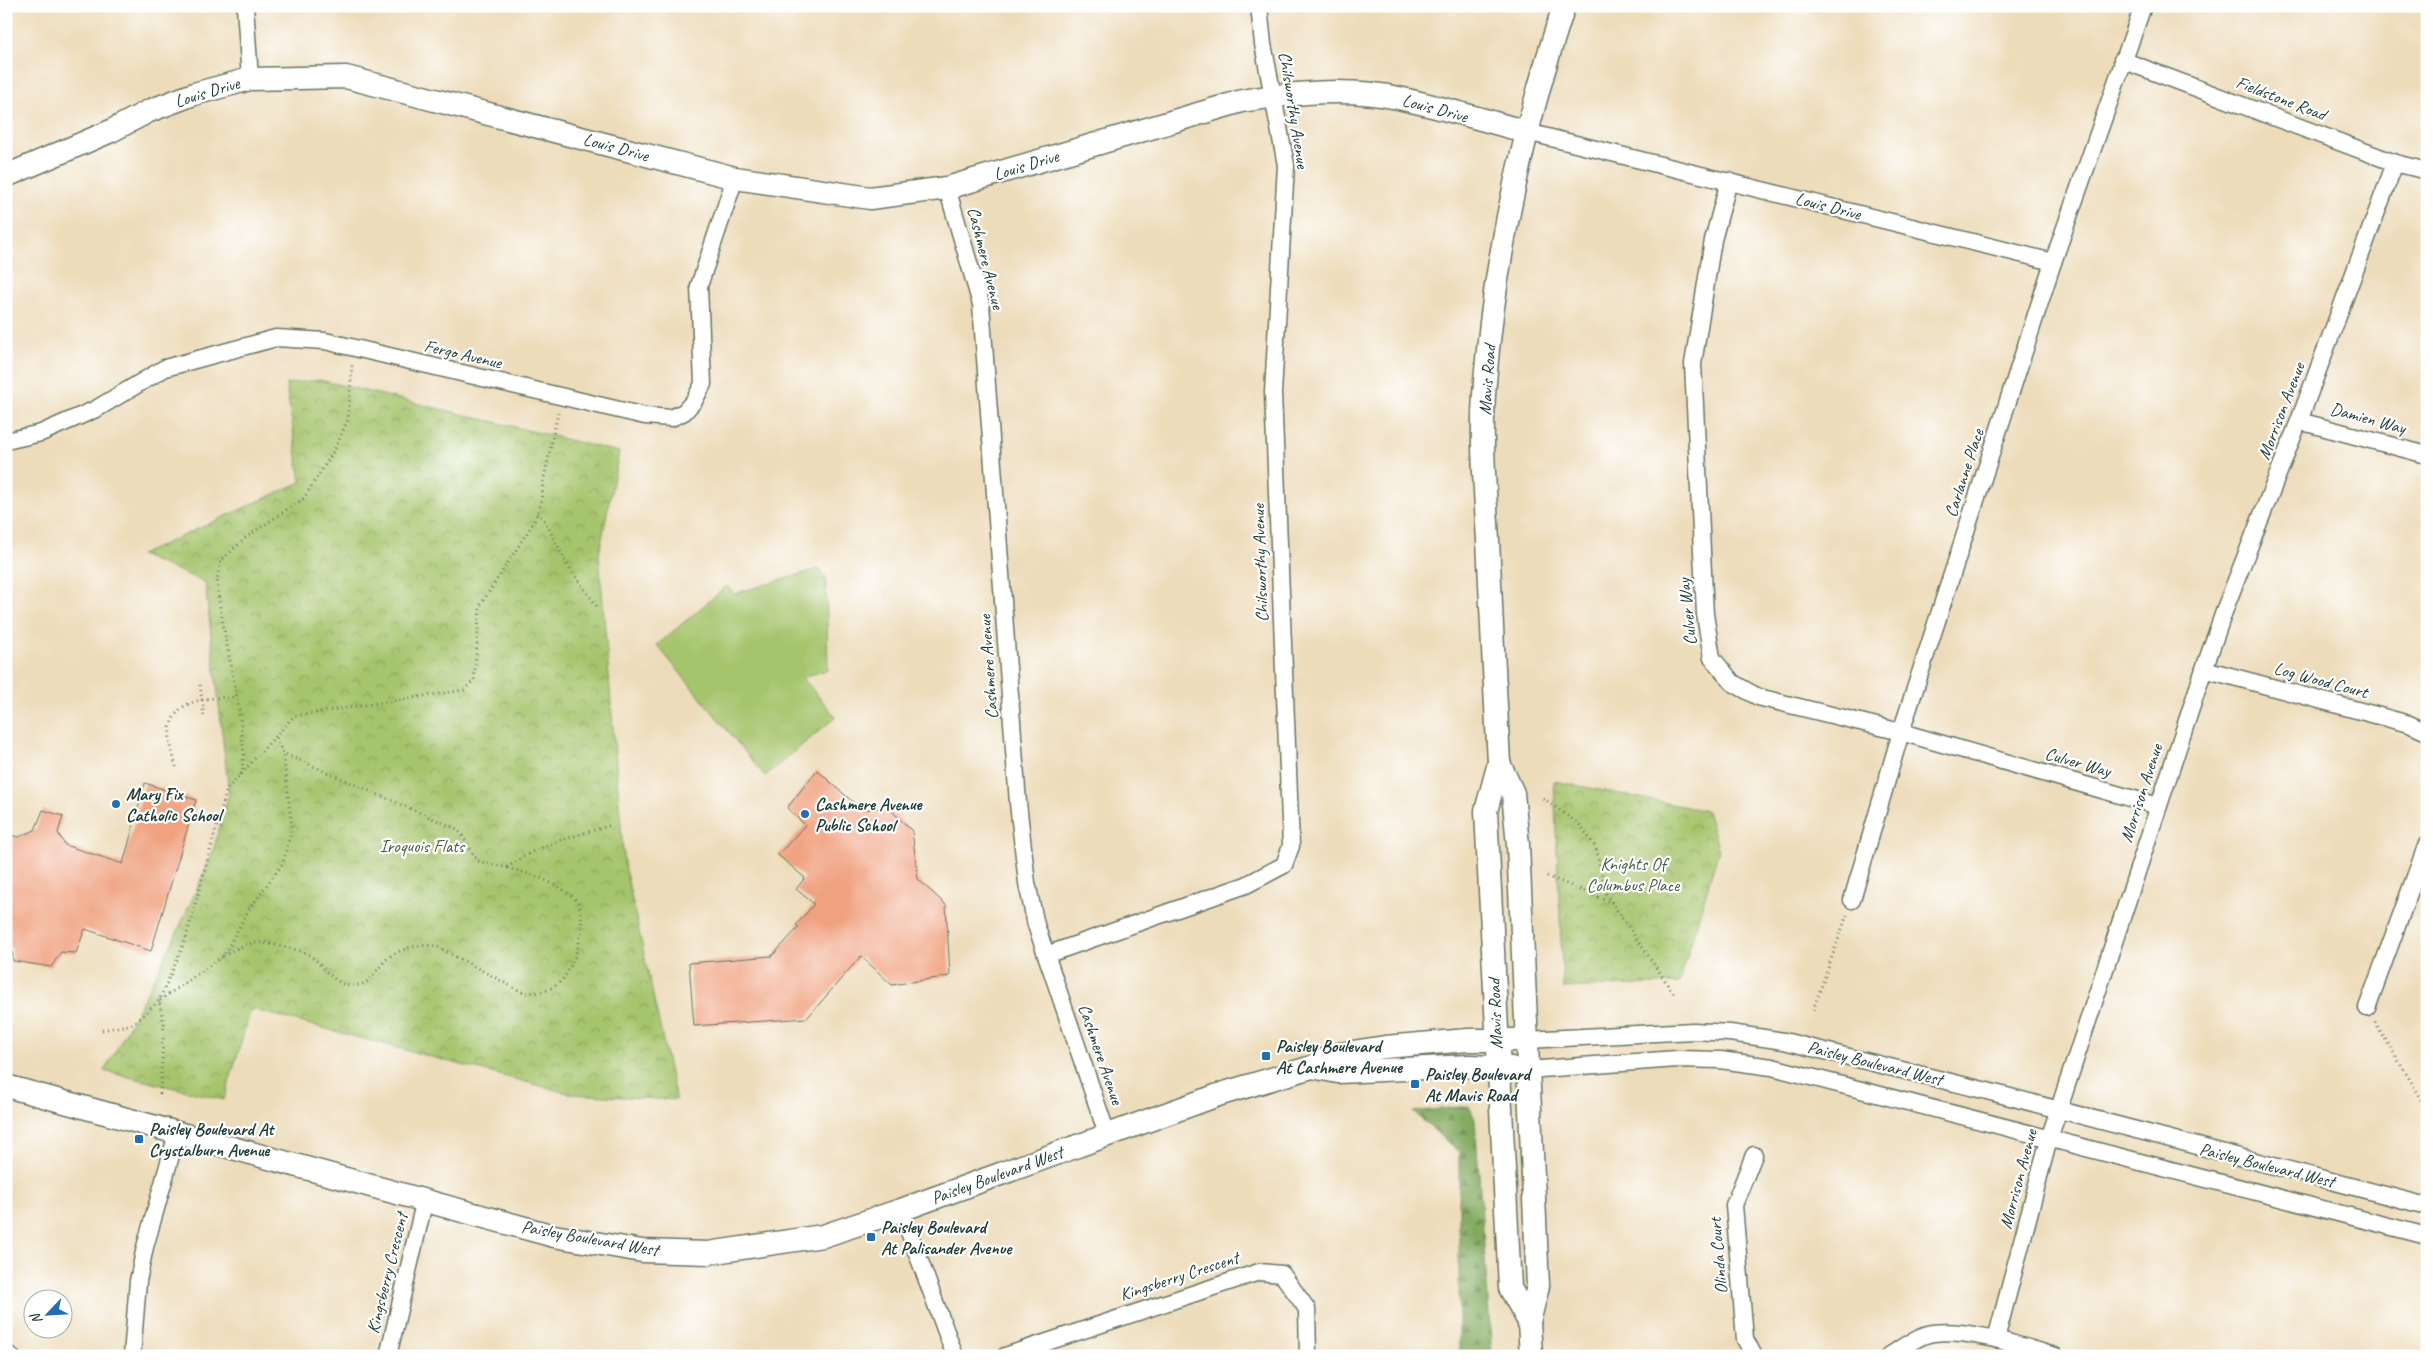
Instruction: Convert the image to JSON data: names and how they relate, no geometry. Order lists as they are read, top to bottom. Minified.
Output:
{"streets":{"street":["Louis Drive","Fieldstone Road","Chilsworthy Avenue","Cashmere Avenue","Fergo Avenue","Mavis Road","Morrison Avenue","Damien Way","Carlanne Place","Culver Way","Log Wood Court","Paisley Boulevard West","Olinda Court","Kingsberry Crescent"]},"crossings":[["Louis Drive","Chilsworthy Avenue"],["Louis Drive","Cashmere Avenue"],["Louis Drive","Fergo Avenue"],["Louis Drive","Mavis Road"],["Louis Drive","Carlanne Place"],["Louis Drive","Culver Way"],["Fieldstone Road","Morrison Avenue"],["Fieldstone Road","Carlanne Place"],["Chilsworthy Avenue","Cashmere Avenue"],["Cashmere Avenue","Paisley Boulevard West"],["Mavis Road","Paisley Boulevard West"],["Morrison Avenue","Damien Way"],["Morrison Avenue","Culver Way"],["Morrison Avenue","Log Wood Court"],["Morrison Avenue","Paisley Boulevard West"],["Carlanne Place","Culver Way"],["Paisley Boulevard West","Kingsberry Crescent"]],"parks":["Iroquois Flats","Knights Of Columbus Place"],"places":{"other":["Mary Fix Catholic School","Cashmere Avenue Public School"],"transit":["Paisley Boulevard At Cashmere Avenue","Paisley Boulevard At Mavis Road","Paisley Boulevard At Crystalburn Avenue","Paisley Boulevard At Palisander Avenue"]},"north":"bottom left"}
